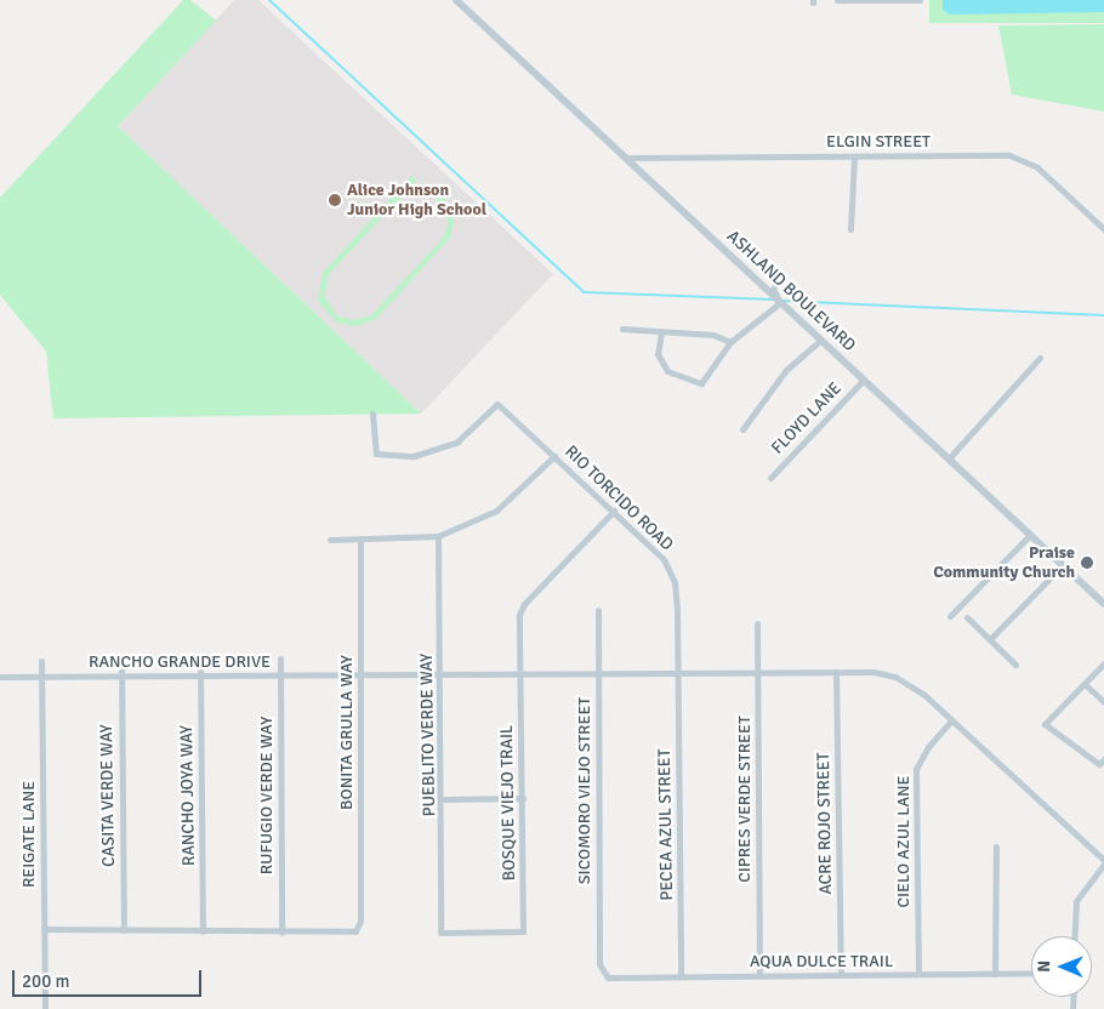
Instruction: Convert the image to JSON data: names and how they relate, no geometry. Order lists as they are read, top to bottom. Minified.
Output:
{"streets":{"street":["ELGIN STREET","ASHLAND BOULEVARD","FLOYD LANE","RIO TORCIDO ROAD","RANCHO GRANDE DRIVE","BONITA GRULLA WAY","PUEBLITO VERDE WAY","SICOMORO VIEJO STREET","CASITA VERDE WAY","RANCHO JOYA WAY","RUFUGIO VERDE WAY","CIPRES VERDE STREET","BOSQUE VIEJO TRAIL","ACRE ROJO STREET","PECEA AZUL STREET","REIGATE LANE","CIELO AZUL LANE","AQUA DULCE TRAIL"]},"crossings":[["ELGIN STREET","ASHLAND BOULEVARD"],["ASHLAND BOULEVARD","FLOYD LANE"],["RIO TORCIDO ROAD","RANCHO GRANDE DRIVE"],["RIO TORCIDO ROAD","BOSQUE VIEJO TRAIL"],["RIO TORCIDO ROAD","PECEA AZUL STREET"],["RANCHO GRANDE DRIVE","BONITA GRULLA WAY"],["RANCHO GRANDE DRIVE","PUEBLITO VERDE WAY"],["RANCHO GRANDE DRIVE","SICOMORO VIEJO STREET"],["RANCHO GRANDE DRIVE","CASITA VERDE WAY"],["RANCHO GRANDE DRIVE","RANCHO JOYA WAY"],["RANCHO GRANDE DRIVE","RUFUGIO VERDE WAY"],["RANCHO GRANDE DRIVE","CIPRES VERDE STREET"],["RANCHO GRANDE DRIVE","BOSQUE VIEJO TRAIL"],["RANCHO GRANDE DRIVE","ACRE ROJO STREET"],["RANCHO GRANDE DRIVE","PECEA AZUL STREET"],["RANCHO GRANDE DRIVE","REIGATE LANE"],["RANCHO GRANDE DRIVE","CIELO AZUL LANE"],["BONITA GRULLA WAY","RUFUGIO VERDE WAY"],["PUEBLITO VERDE WAY","BOSQUE VIEJO TRAIL"],["SICOMORO VIEJO STREET","AQUA DULCE TRAIL"],["CIPRES VERDE STREET","AQUA DULCE TRAIL"],["ACRE ROJO STREET","AQUA DULCE TRAIL"],["PECEA AZUL STREET","AQUA DULCE TRAIL"],["CIELO AZUL LANE","AQUA DULCE TRAIL"]],"places":["Alice Johnson Junior High School","Praise Community Church"],"scale_bar":"200 m","north":"left"}
